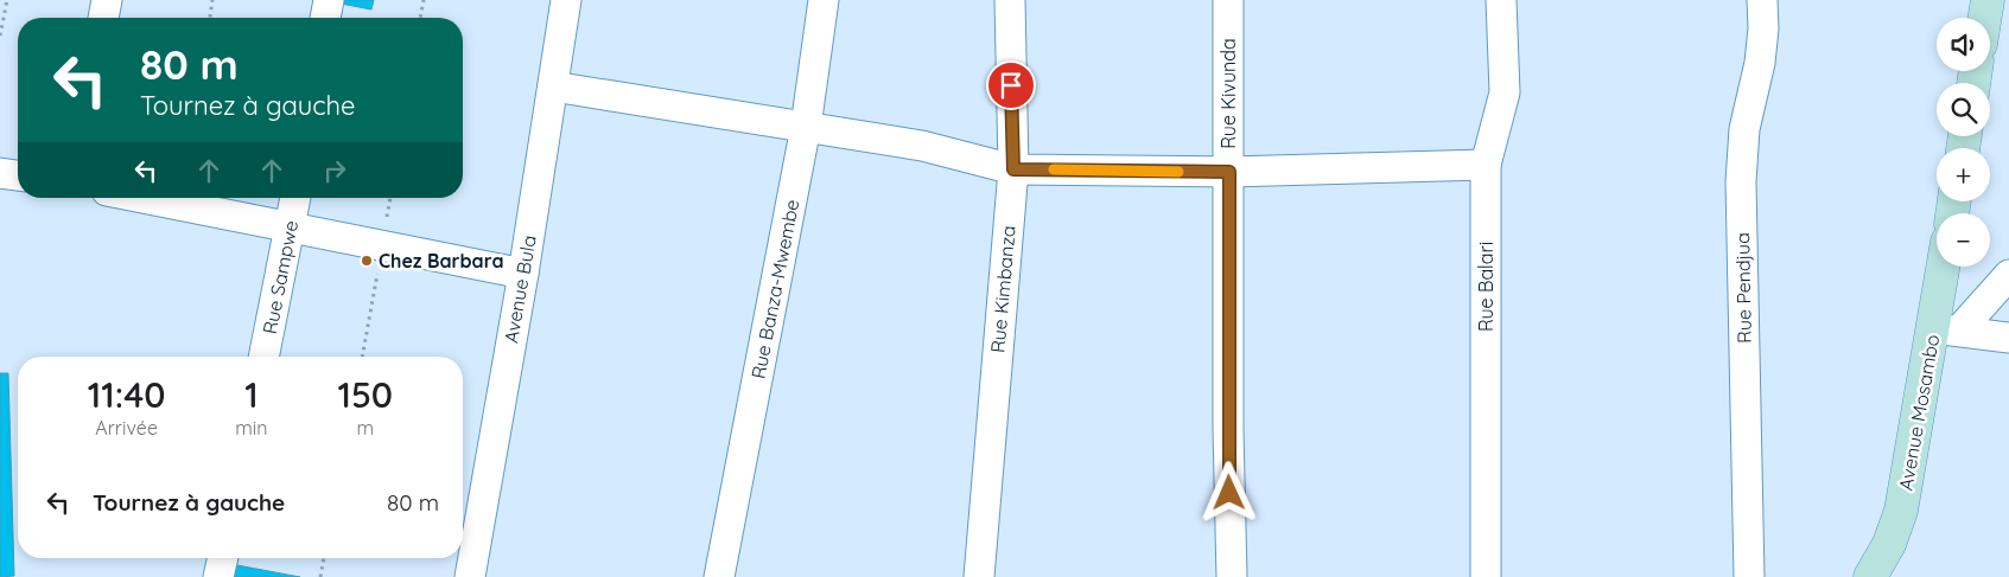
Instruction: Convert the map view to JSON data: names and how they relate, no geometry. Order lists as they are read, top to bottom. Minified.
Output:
{"streets":{"street":["Rue Kivunda","Rue Sampwe","Rue Balari","Rue Pendjua","Avenue Bula","Rue Banza-Mwembe","Rue Kimbanza","Avenue Mosambo"]},"places":["Chez Barbara"],"page":{"map_buttons":["+","−"],"turn":["80 m","Tournez à gauche"],"eta":["11:40","Arrivée","1","min","150","m"],"list":[{"name":"Tournez à gauche","value":"80 m"}]}}
